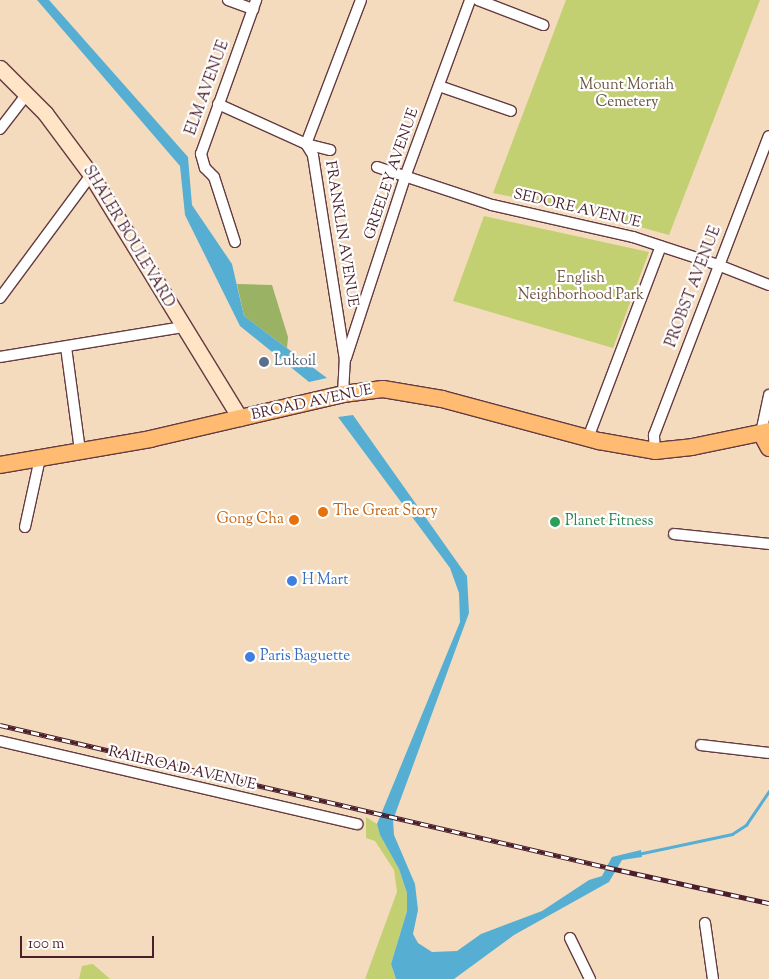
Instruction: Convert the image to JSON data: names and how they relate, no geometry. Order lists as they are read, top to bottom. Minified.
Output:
{"streets":{"main road":["BROAD AVENUE"],"street":["ELM AVENUE","GREELEY AVENUE","SEDORE AVENUE","FRANKLIN AVENUE","SHALER BOULEVARD","PROBST AVENUE","RAILROAD AVENUE"]},"crossings":[["GREELEY AVENUE","SEDORE AVENUE"],["GREELEY AVENUE","FRANKLIN AVENUE"],["SEDORE AVENUE","PROBST AVENUE"],["FRANKLIN AVENUE","BROAD AVENUE"],["SHALER BOULEVARD","BROAD AVENUE"],["PROBST AVENUE","BROAD AVENUE"]],"parks":["Mount Moriah Cemetery","English Neighborhood Park"],"places":["Lukoil","The Great Story","Gong Cha","Planet Fitness","H Mart","Paris Baguette"],"scale_bar":"100 m"}
